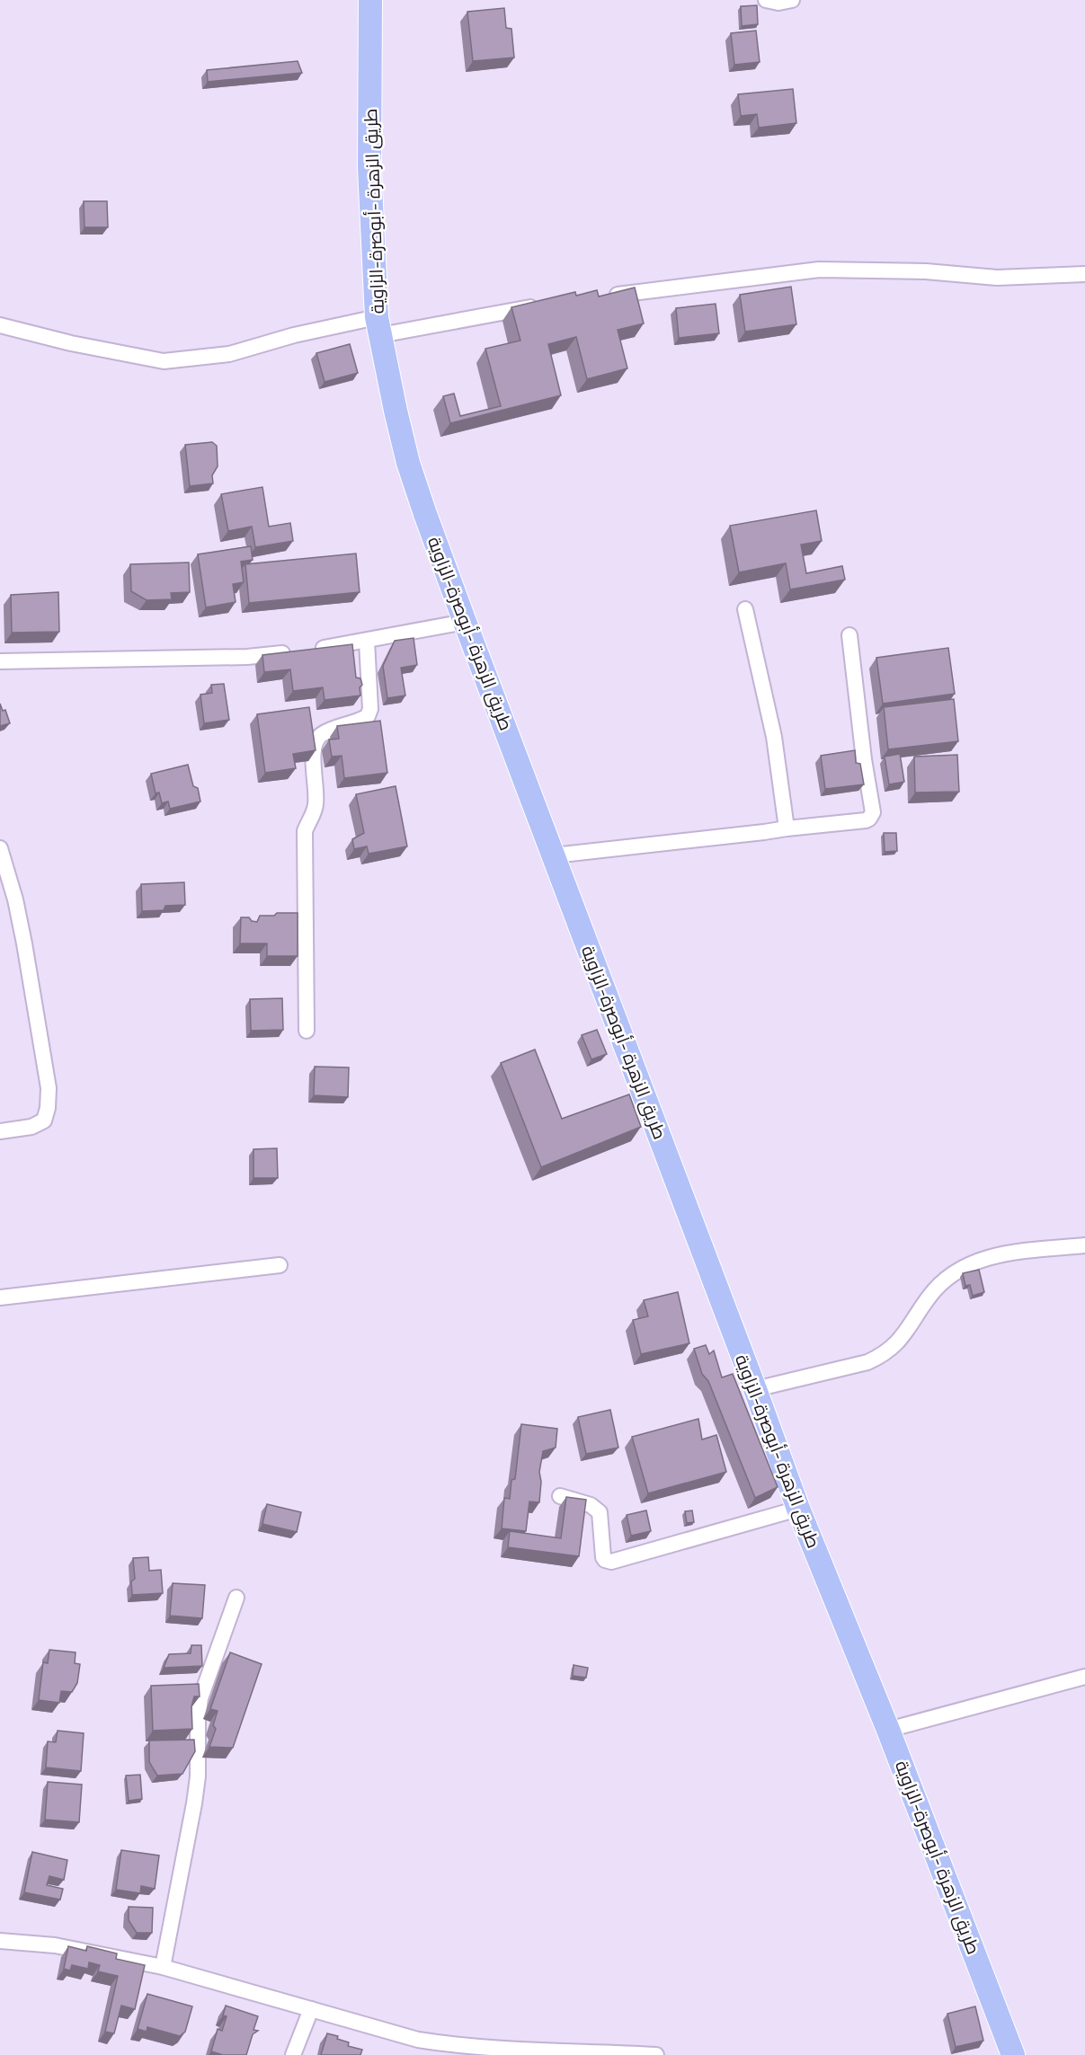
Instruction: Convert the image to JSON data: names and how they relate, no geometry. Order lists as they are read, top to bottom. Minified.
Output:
{"streets":{"main road":["طريق الزهرة -أبوصرة-الزاوية"]}}
